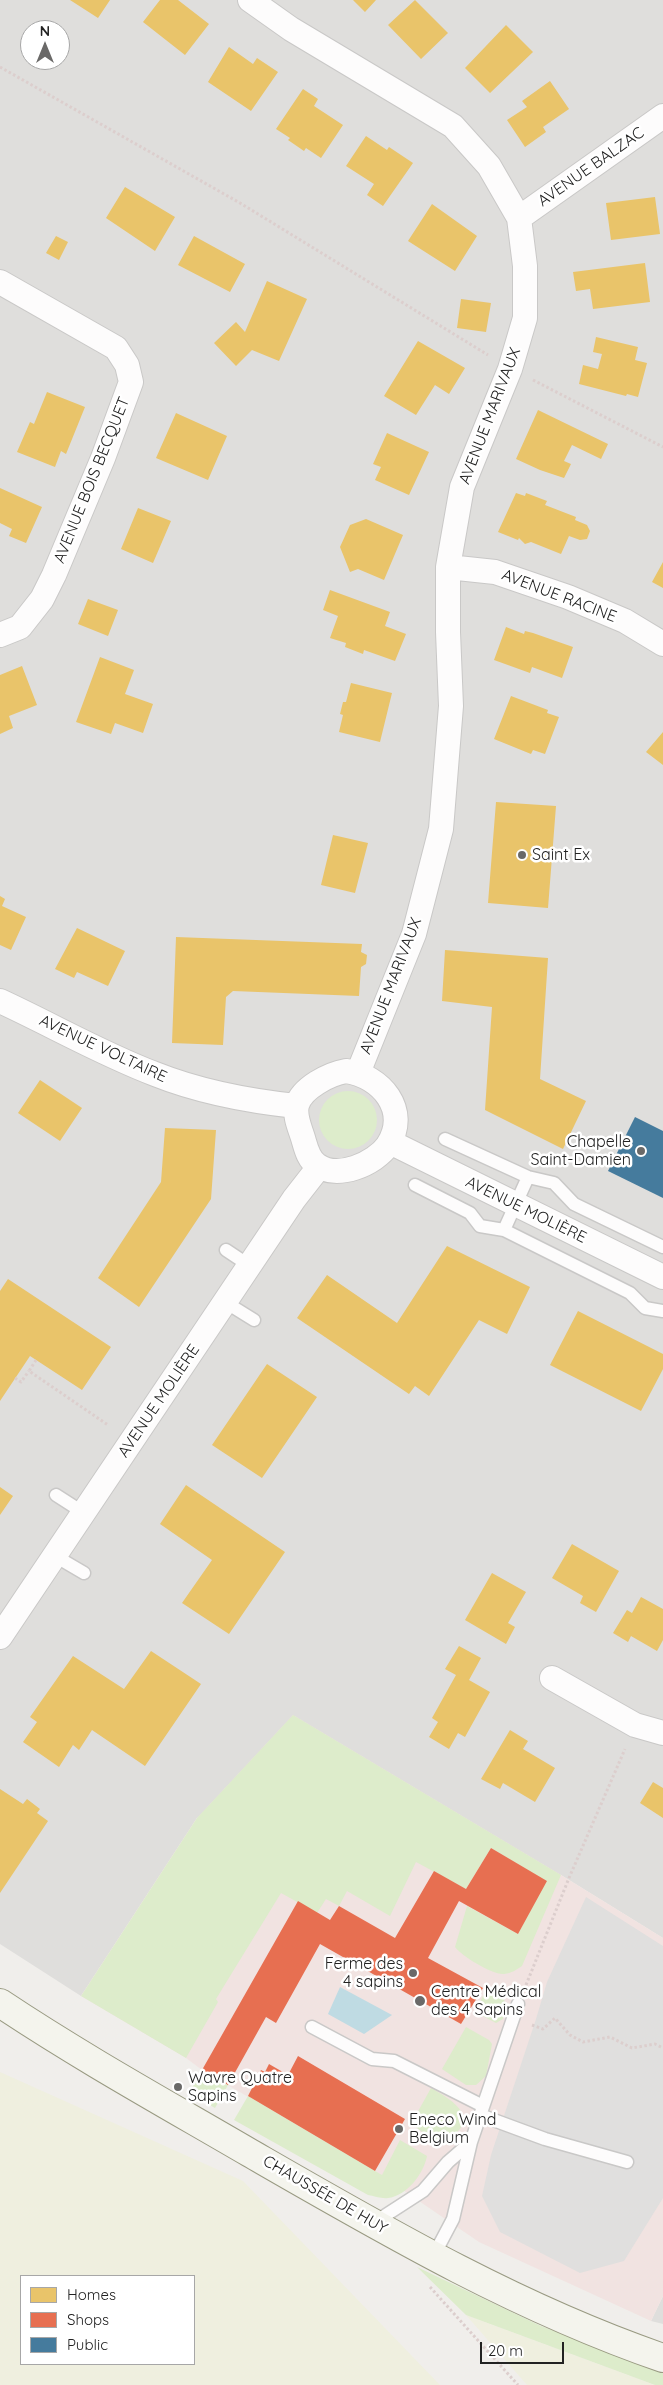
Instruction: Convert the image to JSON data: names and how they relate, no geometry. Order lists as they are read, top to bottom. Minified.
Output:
{"streets":{"main road":["CHAUSSÉE DE HUY"],"street":["AVENUE BALZAC","AVENUE MARIVAUX","AVENUE BOIS BECQUET","AVENUE RACINE","AVENUE VOLTAIRE","AVENUE MOLIÈRE"]},"crossings":[["AVENUE BALZAC","AVENUE MARIVAUX"],["AVENUE MARIVAUX","AVENUE RACINE"],["AVENUE MARIVAUX","AVENUE VOLTAIRE"],["AVENUE MARIVAUX","AVENUE MOLIÈRE"],["AVENUE VOLTAIRE","AVENUE MOLIÈRE"]],"places":["Saint Ex","Chapelle Saint-Damien","Ferme des 4 sapins","Centre Médical des 4 Sapins","Wavre Quatre Sapins","Eneco Wind Belgium"],"legend":["Homes","Shops","Public"],"scale_bar":"20 m","north":"top"}
